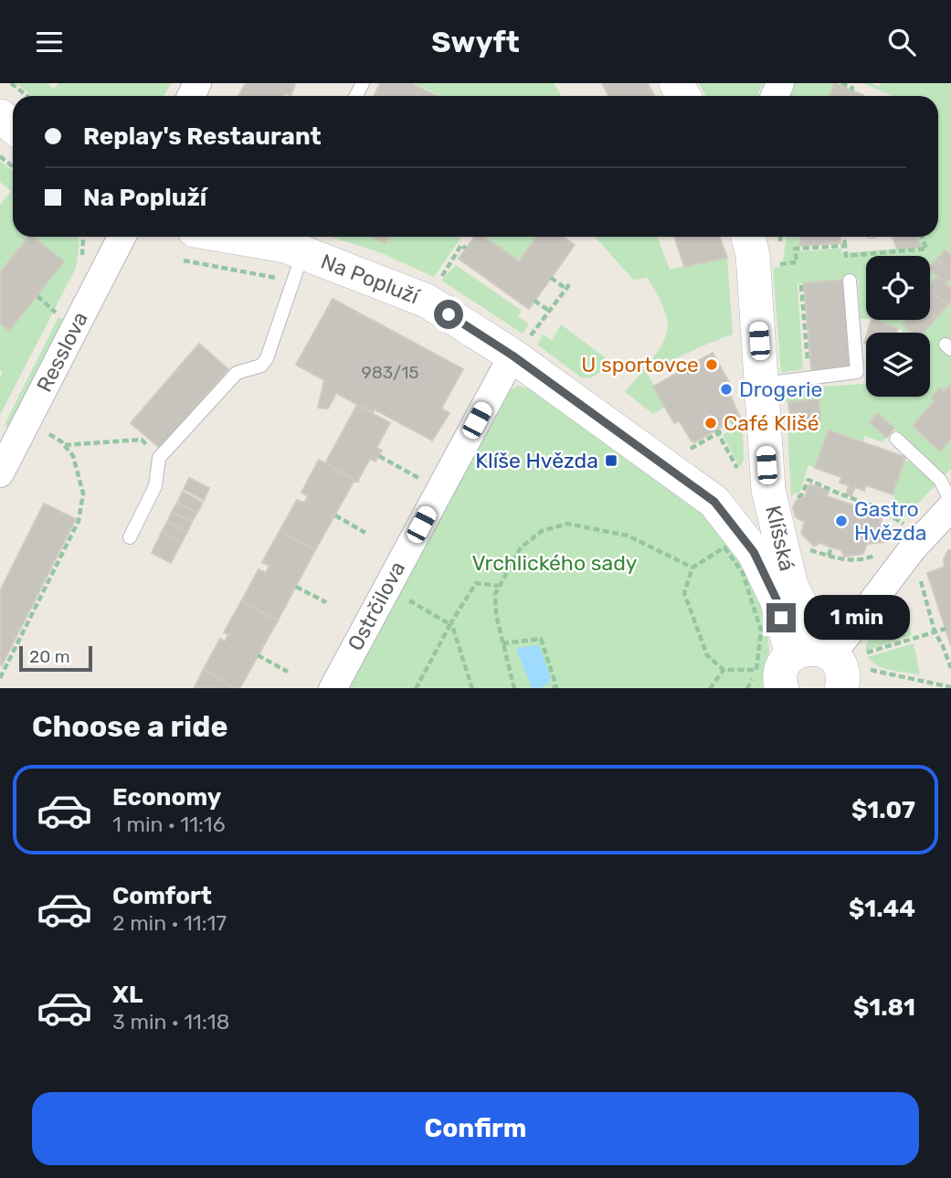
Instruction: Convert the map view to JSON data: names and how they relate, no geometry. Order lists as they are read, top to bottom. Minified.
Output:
{"streets":{"street":["Na Popluží","Resslova","Klíšská","Ostrčilova"]},"crossings":[["Na Popluží","Klíšská"],["Na Popluží","Ostrčilova"]],"parks":["Vrchlického sady"],"places":{"other":["U sportovce","Drogerie","Café Klišé","Gastro Hvězda"],"transit":["Klíše Hvězda"]},"house_numbers":["983/15"],"scale_bar":"20 m","page":{"header":"Swyft","banner":["Replay's Restaurant","Na Popluží"],"bubble":"1 min","scale":"20 m","heading":"Choose a ride","list":[{"name":"Economy","note":"1 min · 11:16","value":"$1.07"},{"name":"Comfort","note":"2 min · 11:17","value":"$1.44"},{"name":"XL","note":"3 min · 11:18","value":"$1.81"}],"buttons":"Confirm"}}
